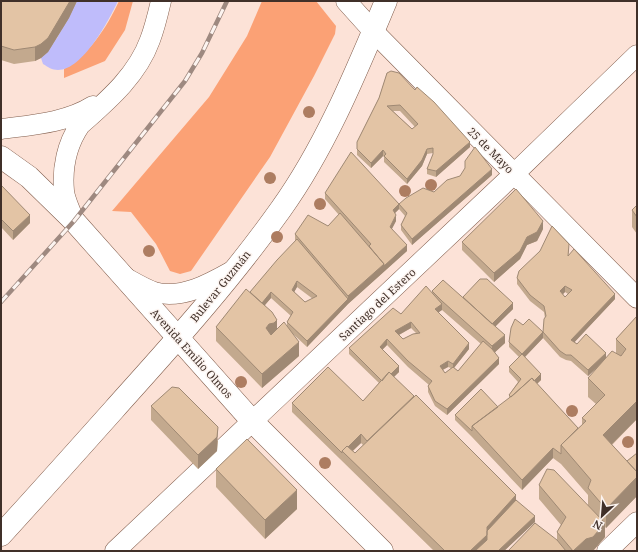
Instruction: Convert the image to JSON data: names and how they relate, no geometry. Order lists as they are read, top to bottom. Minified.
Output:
{"streets":{"main road":["Bulevar Guzmán","Avenida Emilio Olmos"],"street":["25 de Mayo","Santiago del Estero"]},"crossings":[["25 de Mayo","Bulevar Guzmán"],["25 de Mayo","Santiago del Estero"],["Bulevar Guzmán","Avenida Emilio Olmos"],["Santiago del Estero","Avenida Emilio Olmos"]],"north":"bottom left"}
